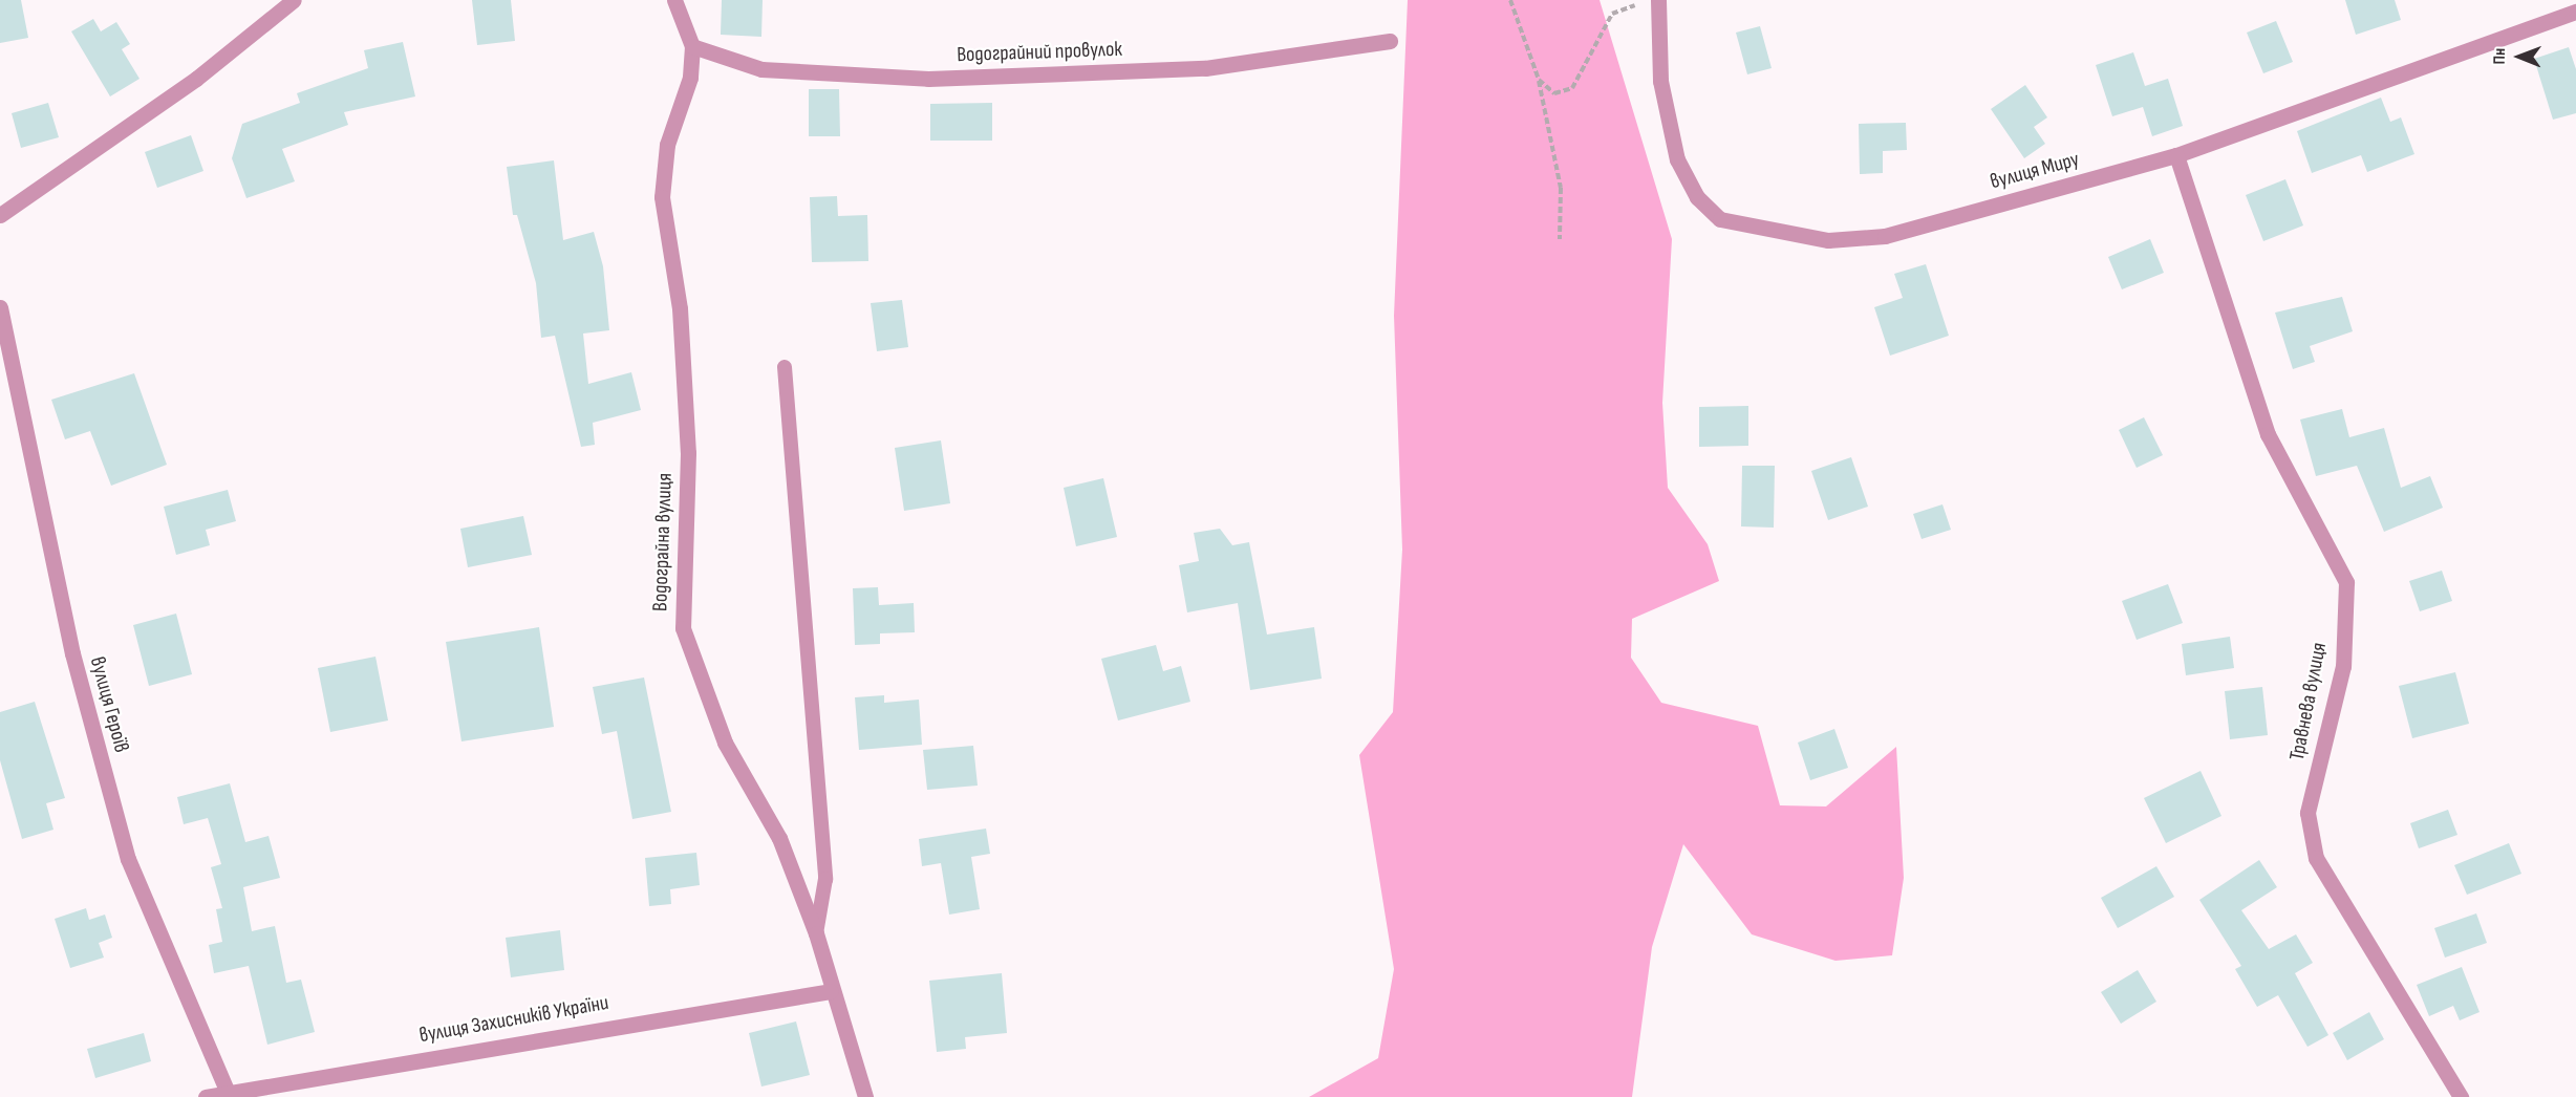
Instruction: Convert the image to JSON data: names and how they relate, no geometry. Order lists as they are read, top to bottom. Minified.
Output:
{"streets":{"street":["Водограйний провулок","вулиця Миру","Водограйна вулиця","Травнева вулиця","вулиця Героїв","вулиця Захисників України"]},"crossings":[["Водограйний провулок","Водограйна вулиця"],["вулиця Миру","Травнева вулиця"],["Водограйна вулиця","вулиця Захисників України"],["вулиця Героїв","вулиця Захисників України"]],"north":"left"}
